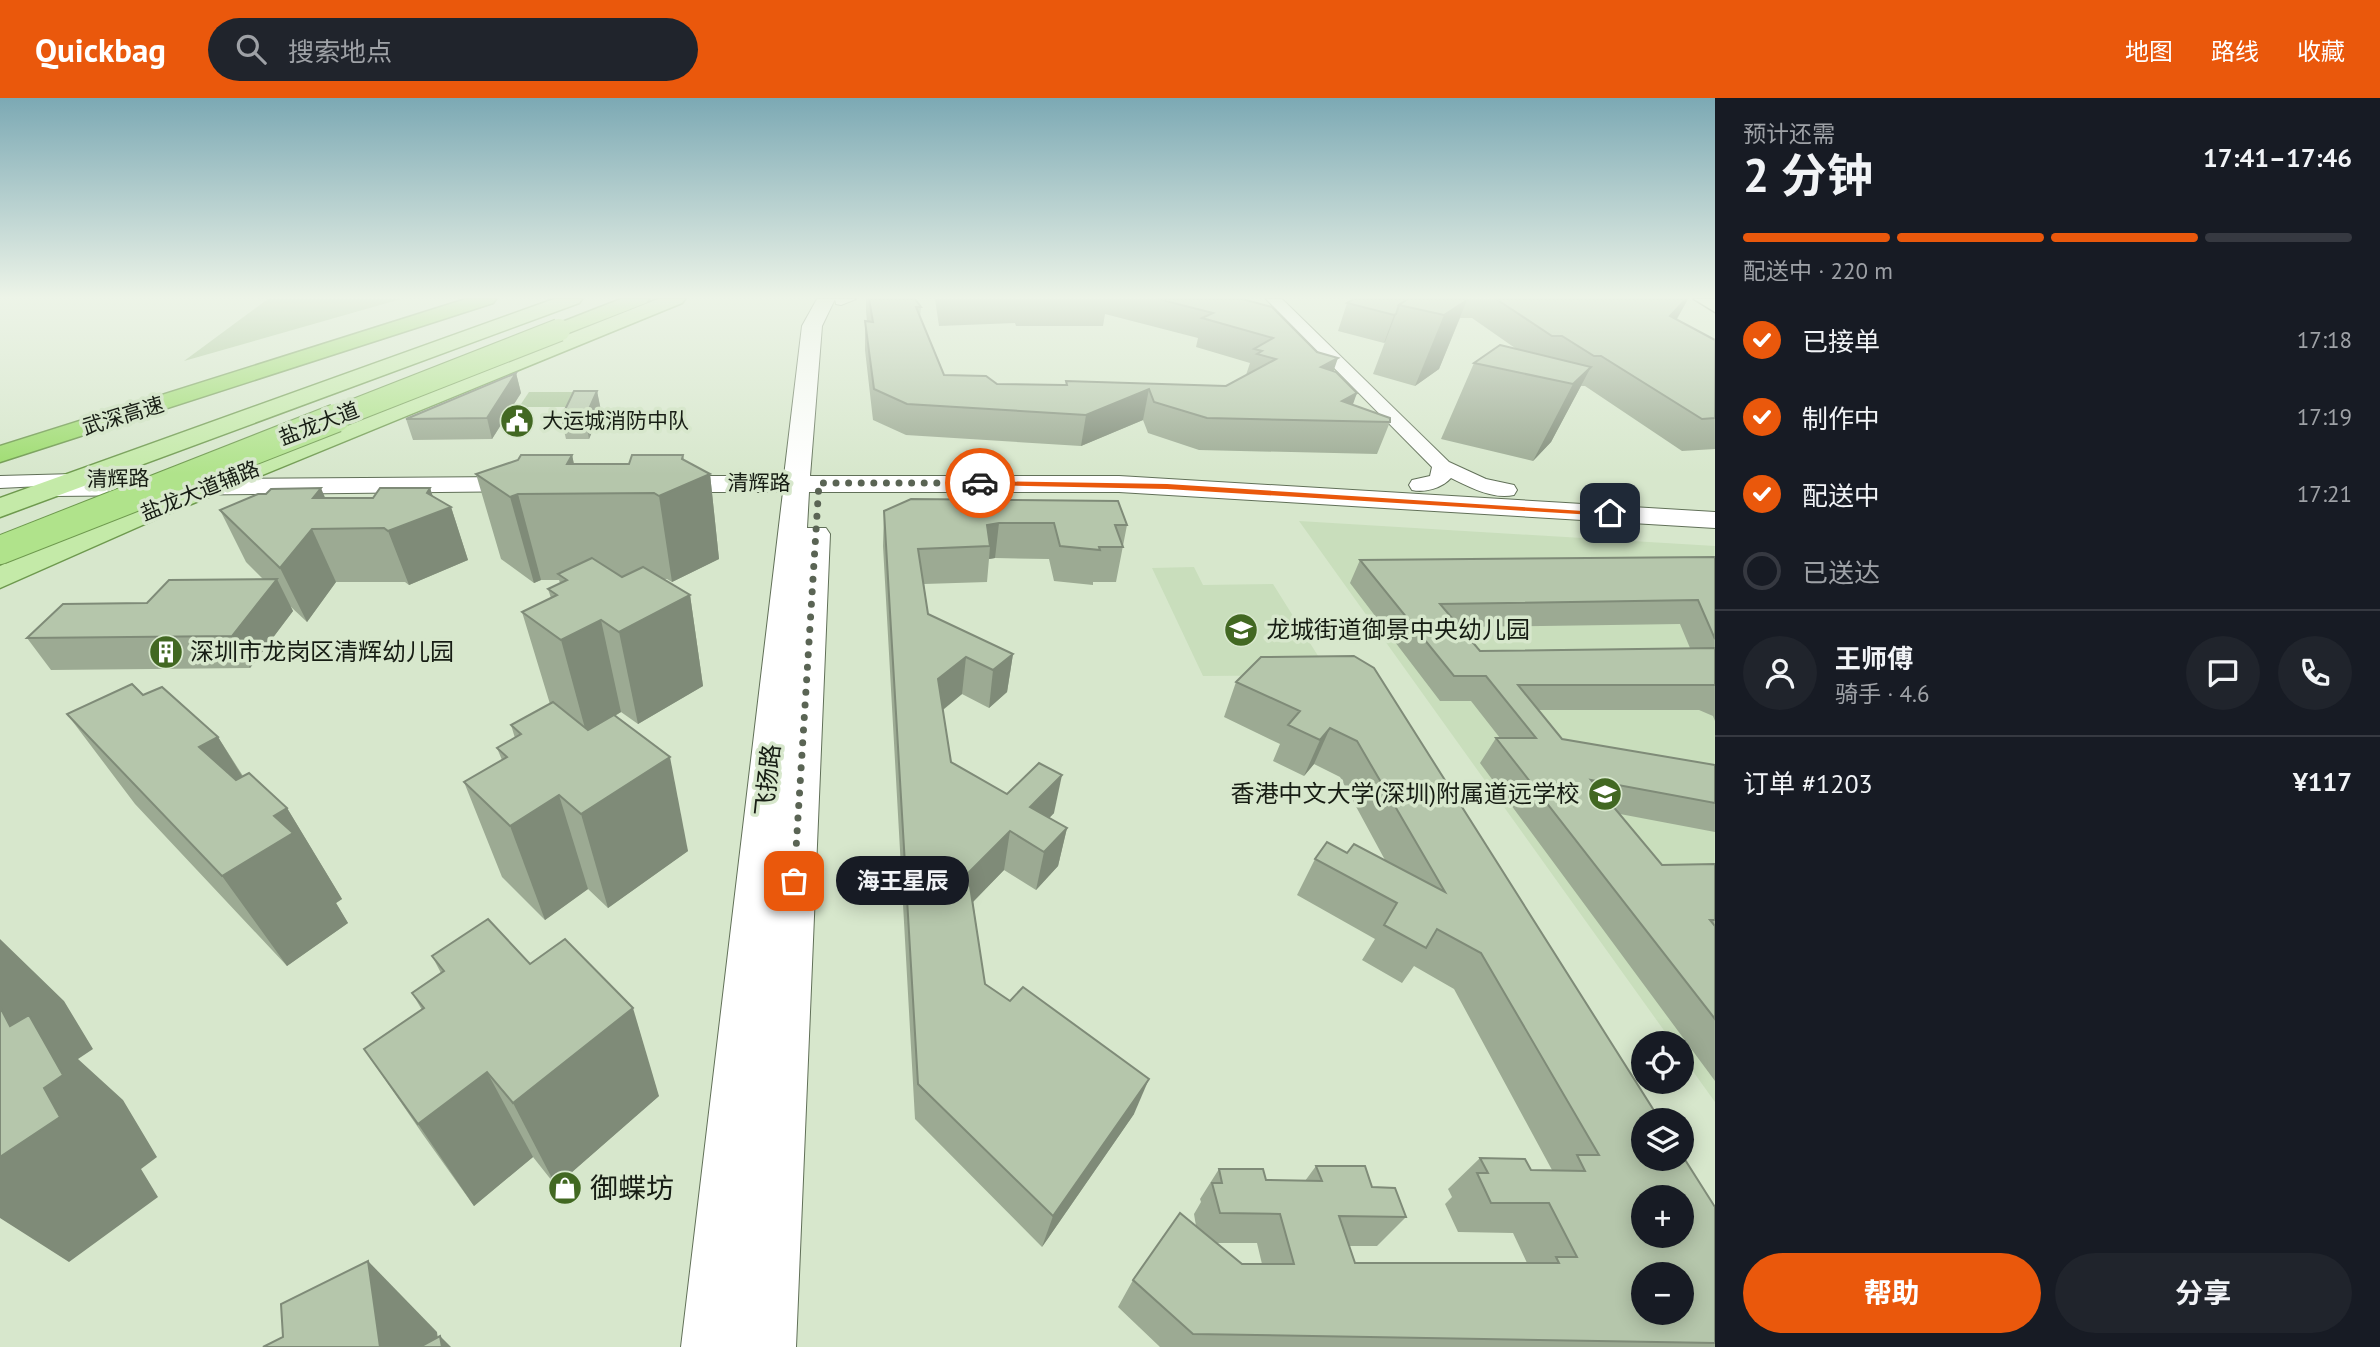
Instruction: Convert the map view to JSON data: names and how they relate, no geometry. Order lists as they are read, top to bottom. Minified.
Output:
{"streets":{"highway":["武深高速","盐龙大道"],"main road":["盐龙大道辅路"],"street":["清辉路","飞扬路"]},"crossings":[["清辉路","盐龙大道辅路"],["清辉路","飞扬路"]],"places":{"public building":["大运城消防中队"],"school or university":["龙城街道御景中央幼儿园","香港中文大学(深圳)附属道远学校"],"building":["深圳市龙岗区清辉幼儿园"],"other":["海王星辰"],"shop":["御蝶坊"]},"page":{"header":"Quickbag","search":"搜索地点","nav":["地图","路线","收藏"],"heading":["2 分钟","预计还需","17:41–17:46"],"panel":["王师傅","骑手 · 4.6","订单 #1203","¥117"],"bar":"配送中 · 220 m","list":[["已接单","17:18"],["制作中","17:19"],["配送中","17:21"],"已送达"],"bubble":"海王星辰","map_buttons":["+","−"],"buttons":["帮助","分享"]}}
